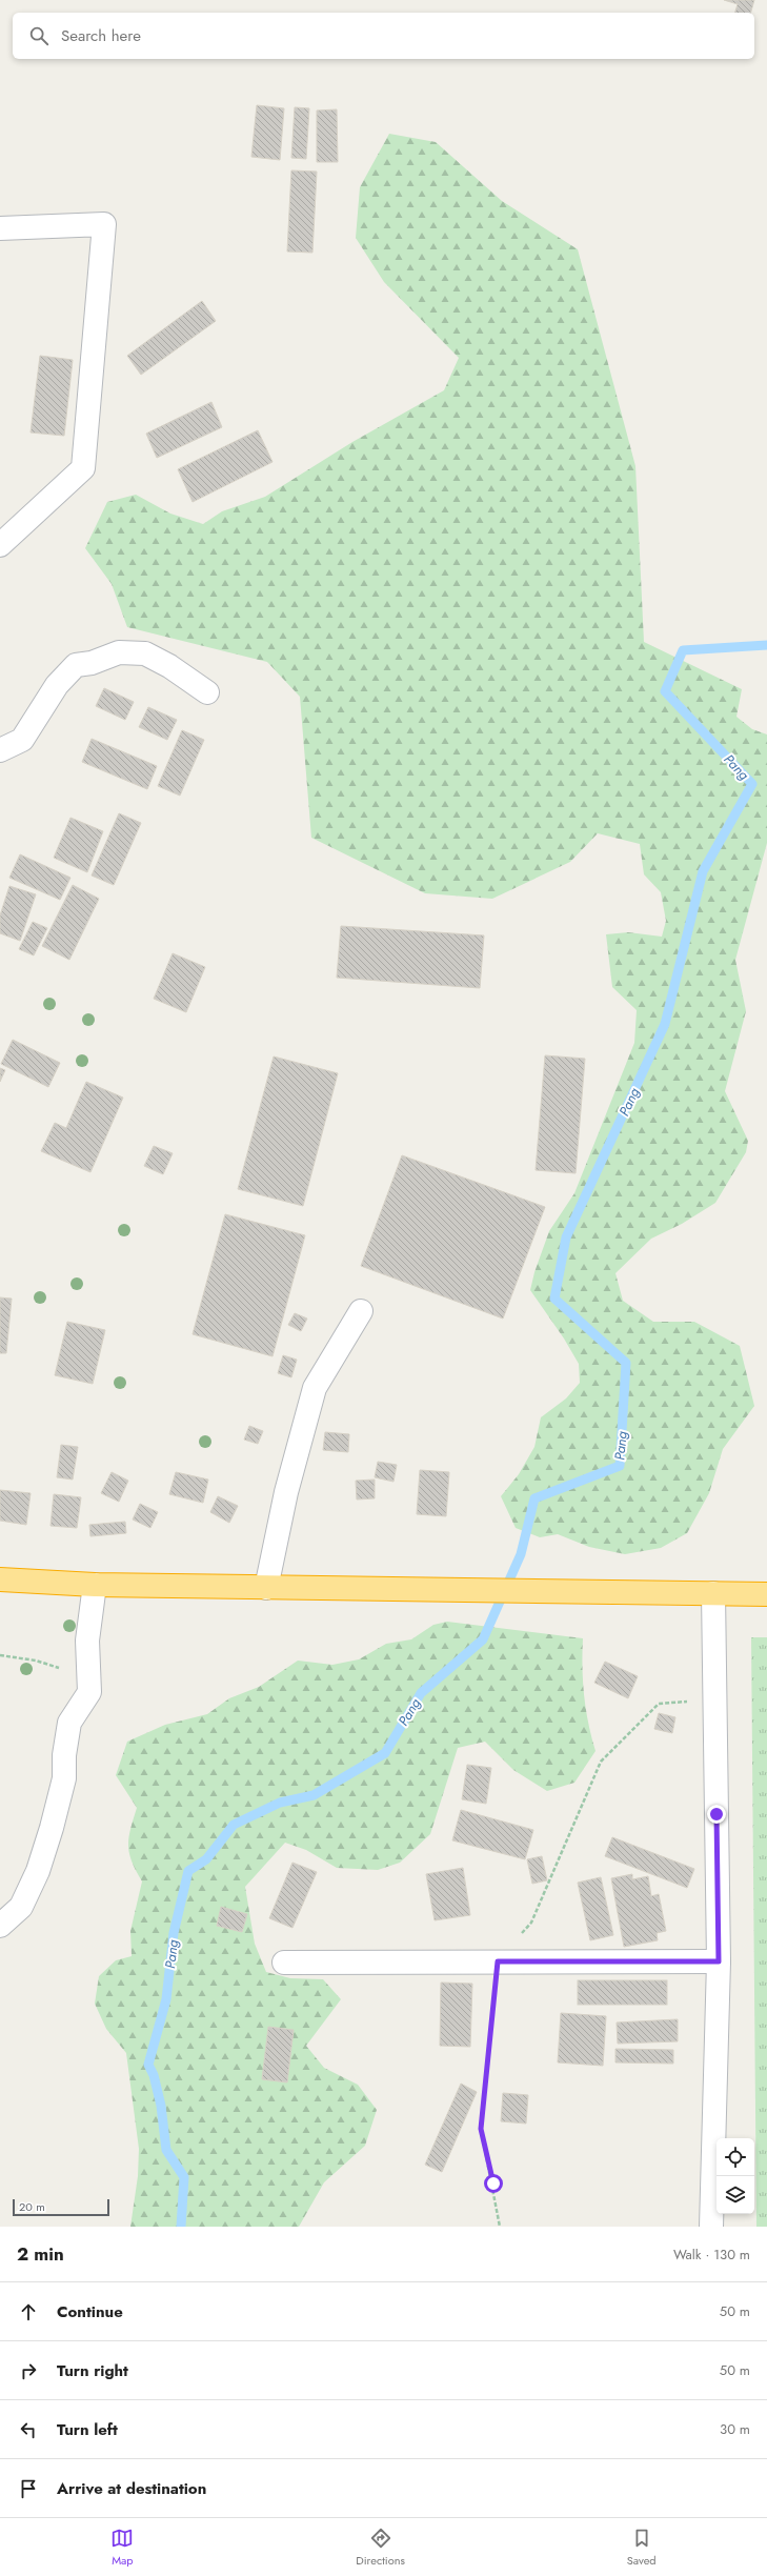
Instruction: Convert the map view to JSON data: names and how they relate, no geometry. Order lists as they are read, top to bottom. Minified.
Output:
{"water":["Pang"],"scale_bar":"20 m","page":{"search":"Search here","scale":"20 m","heading":["2 min","Walk · 130 m"],"list":[["Continue","50 m"],["Turn right","50 m"],["Turn left","30 m"],"Arrive at destination"],"nav":["Map","Directions","Saved"]}}
